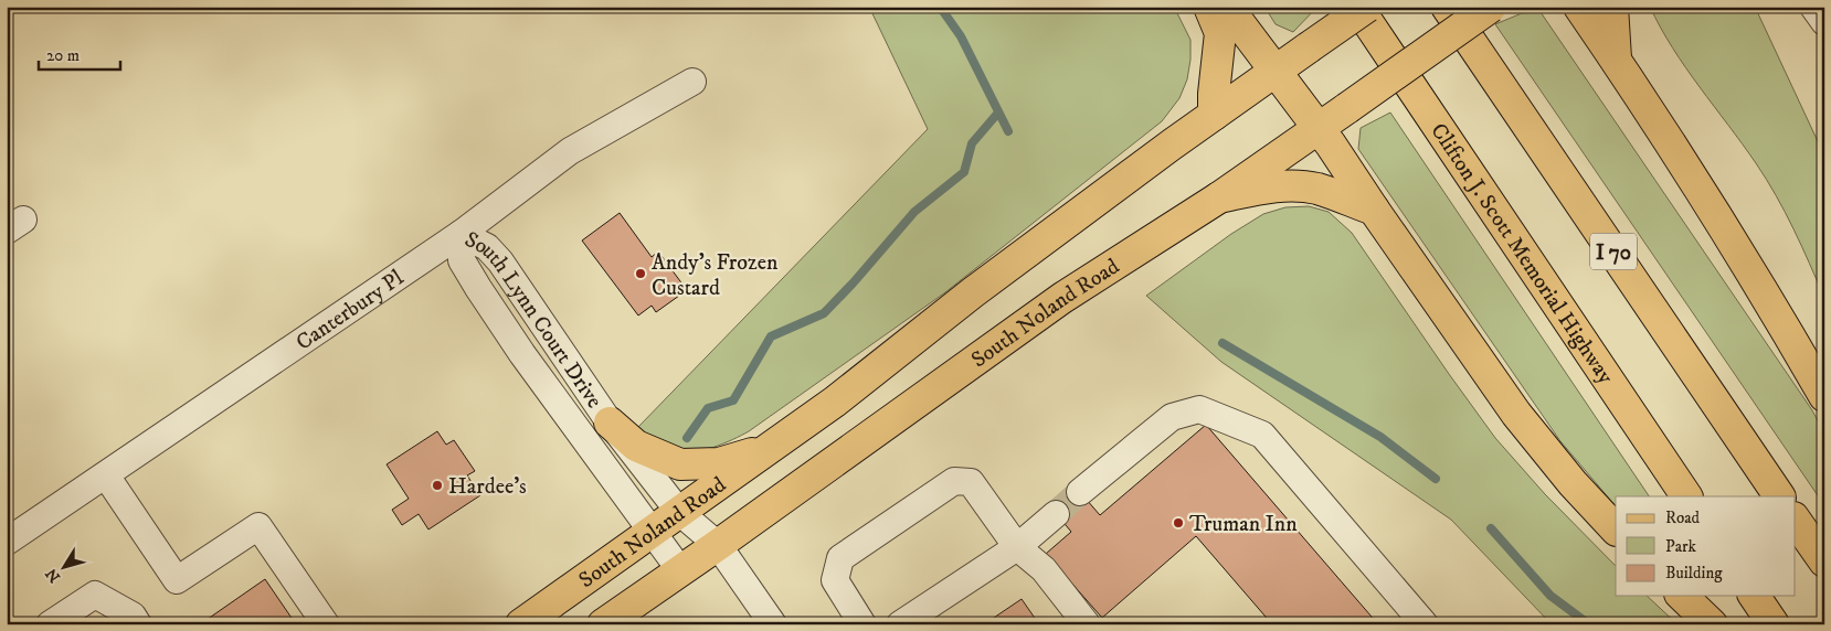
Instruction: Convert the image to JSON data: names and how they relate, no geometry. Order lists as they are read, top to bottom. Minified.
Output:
{"streets":{"main road":["Clifton J. Scott Memorial Highway","I 70","South Noland Road"],"street":["Canterbury Pl","South Lynn Court Drive"]},"crossings":[["Canterbury Pl","South Lynn Court Drive"],["South Noland Road","South Lynn Court Drive"]],"places":["Andy's Frozen Custard","Hardee's","Truman Inn"],"legend":["Road","Park","Building"],"scale_bar":"20 m","north":"bottom left"}
